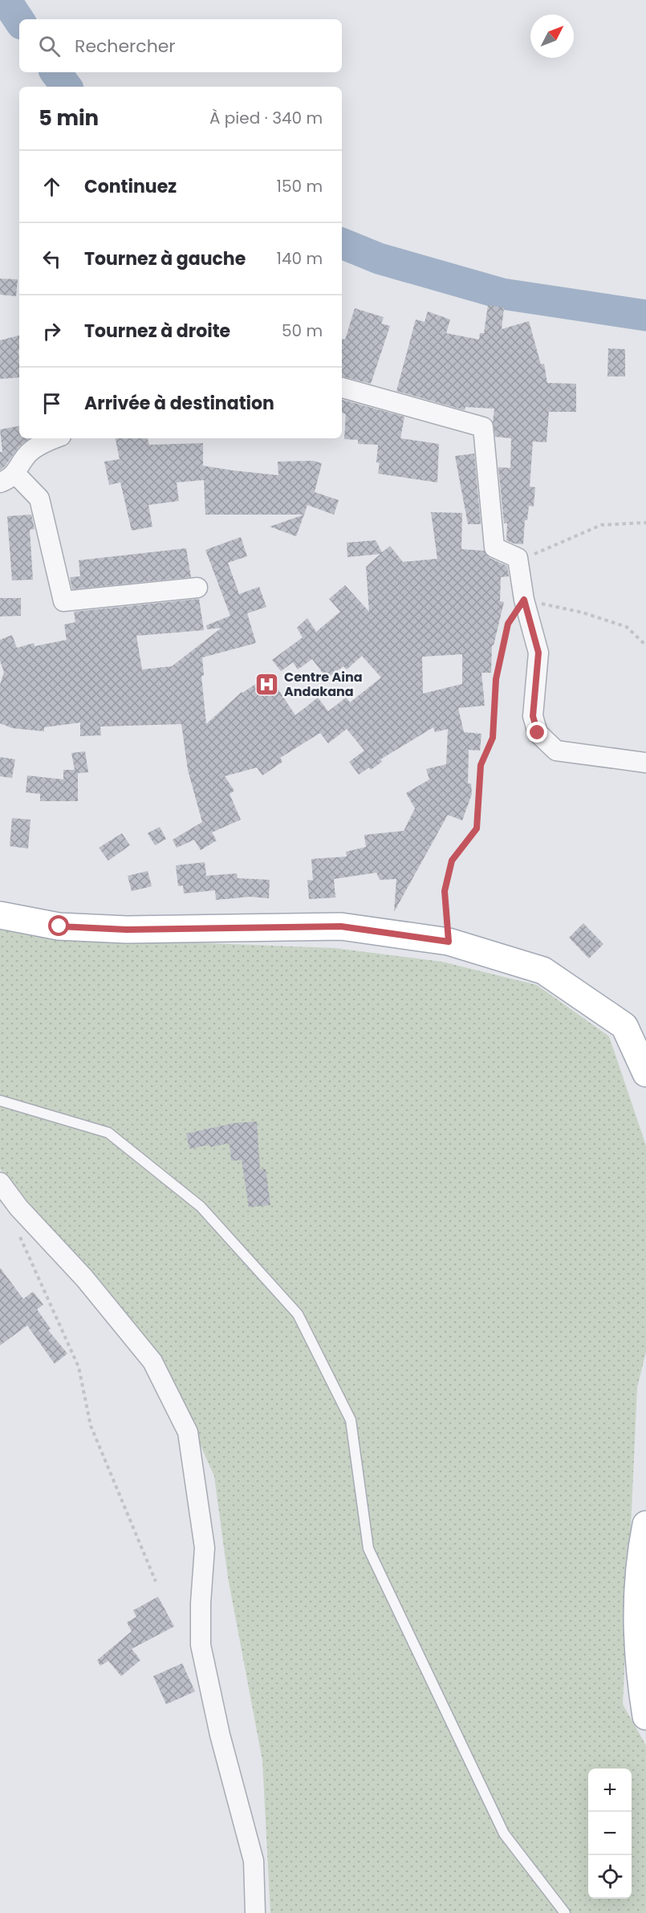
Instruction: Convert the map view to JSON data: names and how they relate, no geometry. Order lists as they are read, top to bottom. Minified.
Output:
{"places":{"hospital":["Centre Aina Andakana"]},"north":"top right","page":{"search":"Rechercher","heading":["5 min","À pied · 340 m"],"list":[["Continuez","150 m"],["Tournez à gauche","140 m"],["Tournez à droite","50 m"],"Arrivée à destination"],"map_buttons":["+","−"]}}
